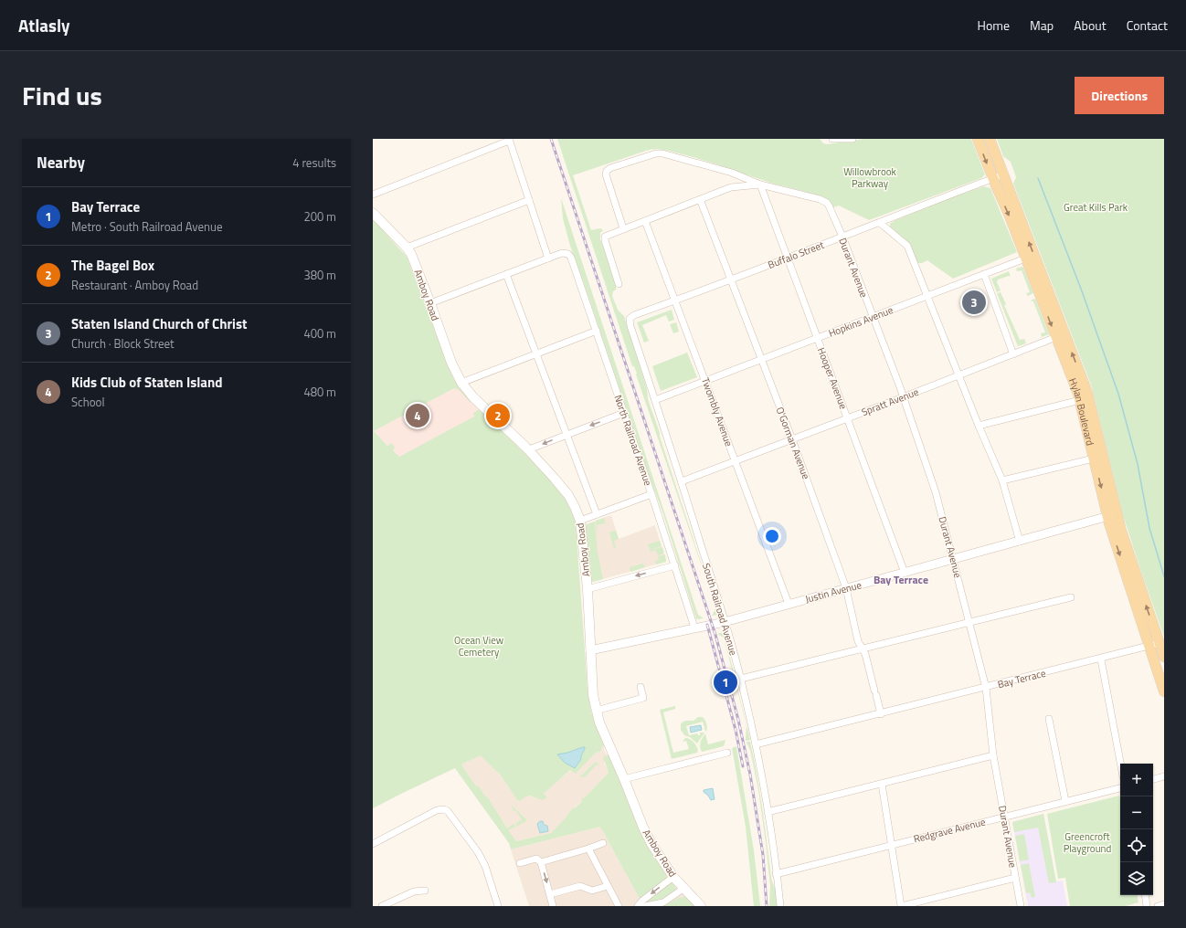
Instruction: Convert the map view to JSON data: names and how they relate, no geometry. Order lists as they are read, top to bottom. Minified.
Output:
{"streets":{"main road":["Amboy Road","Hylan Boulevard"],"street":["Buffalo Street","Durant Avenue","Hopkins Avenue","Hooper Avenue","Spratt Avenue","Twombly Avenue","North Railroad Avenue","O'Gorman Avenue","Justin Avenue","South Railroad Avenue","Bay Terrace","Redgrave Avenue"]},"crossings":[["Buffalo Street","Durant Avenue"],["Buffalo Street","Hooper Avenue"],["Buffalo Street","Twombly Avenue"],["Buffalo Street","Hylan Boulevard"],["Buffalo Street","O'Gorman Avenue"],["Buffalo Street","South Railroad Avenue"],["Durant Avenue","Hopkins Avenue"],["Durant Avenue","Hooper Avenue"],["Durant Avenue","Spratt Avenue"],["Durant Avenue","Justin Avenue"],["Durant Avenue","Bay Terrace"],["Durant Avenue","Redgrave Avenue"],["Amboy Road","Justin Avenue"],["Hopkins Avenue","Hooper Avenue"],["Hopkins Avenue","Twombly Avenue"],["Hopkins Avenue","Hylan Boulevard"],["Hopkins Avenue","O'Gorman Avenue"],["Hopkins Avenue","South Railroad Avenue"],["Hooper Avenue","Spratt Avenue"],["Hooper Avenue","Justin Avenue"],["Spratt Avenue","Twombly Avenue"],["Spratt Avenue","Hylan Boulevard"],["Spratt Avenue","O'Gorman Avenue"],["Spratt Avenue","South Railroad Avenue"],["Twombly Avenue","Justin Avenue"],["Hylan Boulevard","Justin Avenue"],["Hylan Boulevard","Bay Terrace"],["North Railroad Avenue","Justin Avenue"],["O'Gorman Avenue","Justin Avenue"],["O'Gorman Avenue","Bay Terrace"],["Justin Avenue","South Railroad Avenue"],["South Railroad Avenue","Bay Terrace"],["South Railroad Avenue","Redgrave Avenue"]],"districts":["Bay Terrace"],"parks":["Willowbrook Parkway","Great Kills Park","Ocean View Cemetery","Greencroft Playground"],"page":{"header":"Atlasly","nav":["Home","Map","About","Contact"],"title":"Find us","buttons":"Directions","heading":["Nearby","4 results"],"list":[{"mark":"1","name":"Bay Terrace","note":"Metro · South Railroad Avenue","value":"200 m"},{"mark":"2","name":"The Bagel Box","note":"Restaurant · Amboy Road","value":"380 m"},{"mark":"3","name":"Staten Island Church of Christ","note":"Church · Block Street","value":"400 m"},{"mark":"4","name":"Kids Club of Staten Island","note":"School","value":"480 m"}],"pins":["3","2","4","1"],"map_buttons":["+","−"]}}
